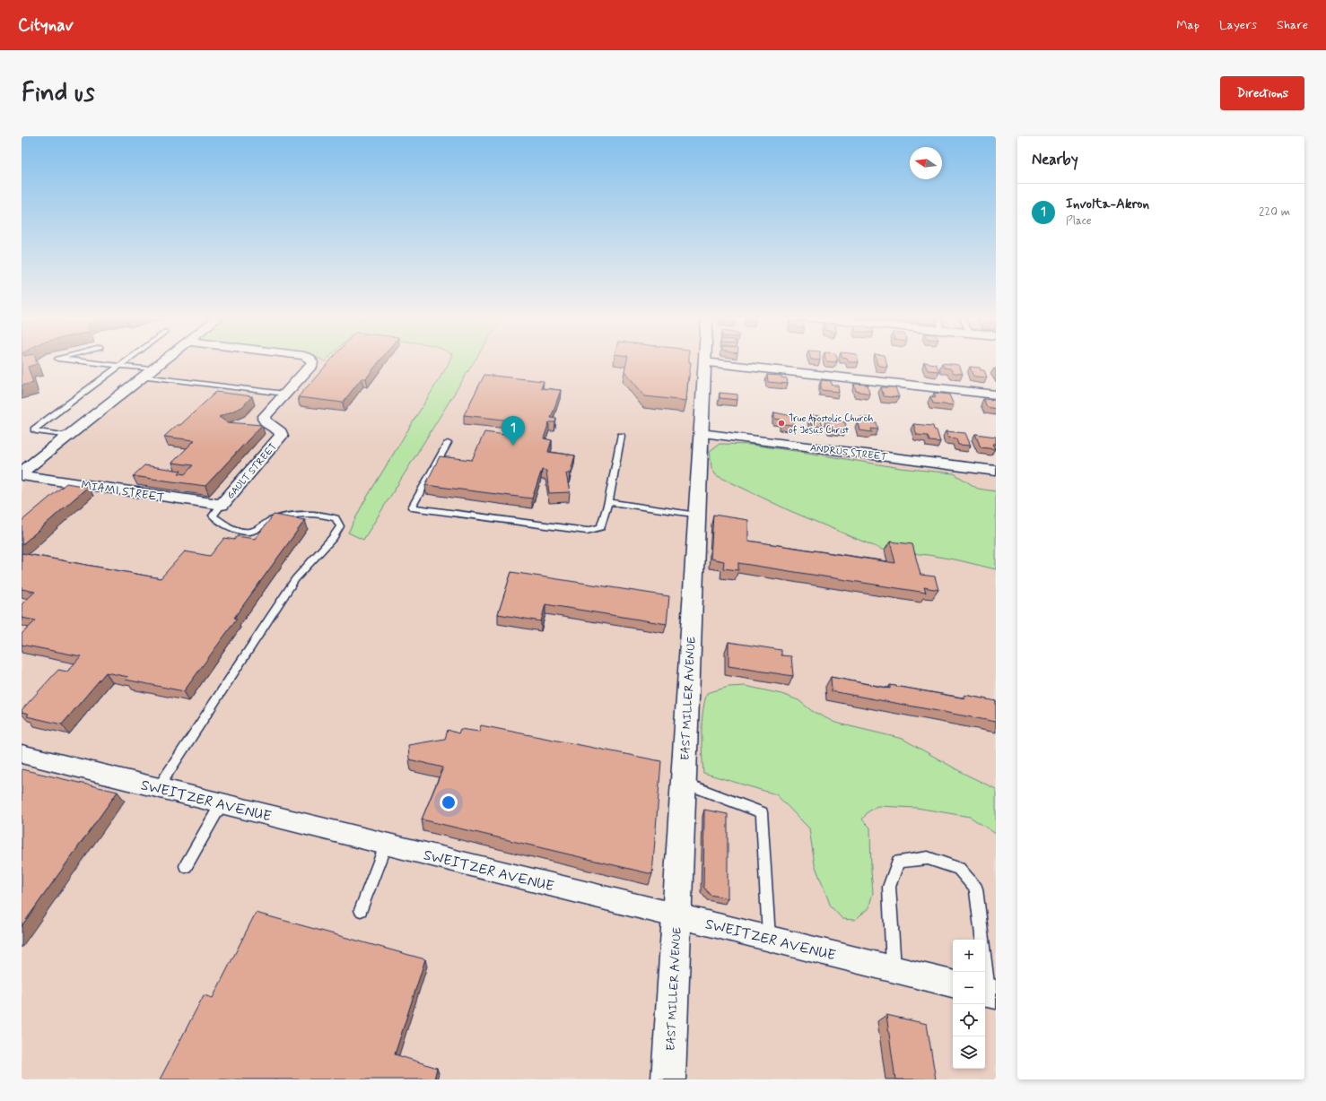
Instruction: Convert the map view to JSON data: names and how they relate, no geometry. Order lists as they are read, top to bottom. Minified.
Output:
{"streets":{"street":["ANDRUS STREET","GAULT STREET","MIAMI STREET","EAST MILLER AVENUE","SWEITZER AVENUE"]},"crossings":[["ANDRUS STREET","EAST MILLER AVENUE"],["GAULT STREET","MIAMI STREET"],["EAST MILLER AVENUE","SWEITZER AVENUE"]],"places":["True Apostolic Church of Jesus Christ"],"north":"left","page":{"header":"Citynav","nav":["Map","Layers","Share"],"buttons":"Directions","title":"Find us","heading":"Nearby","list":[{"mark":"1","name":"Involta-Akron","note":"Place","value":"220 m"}],"pins":"1","map_buttons":["+","−"]}}
